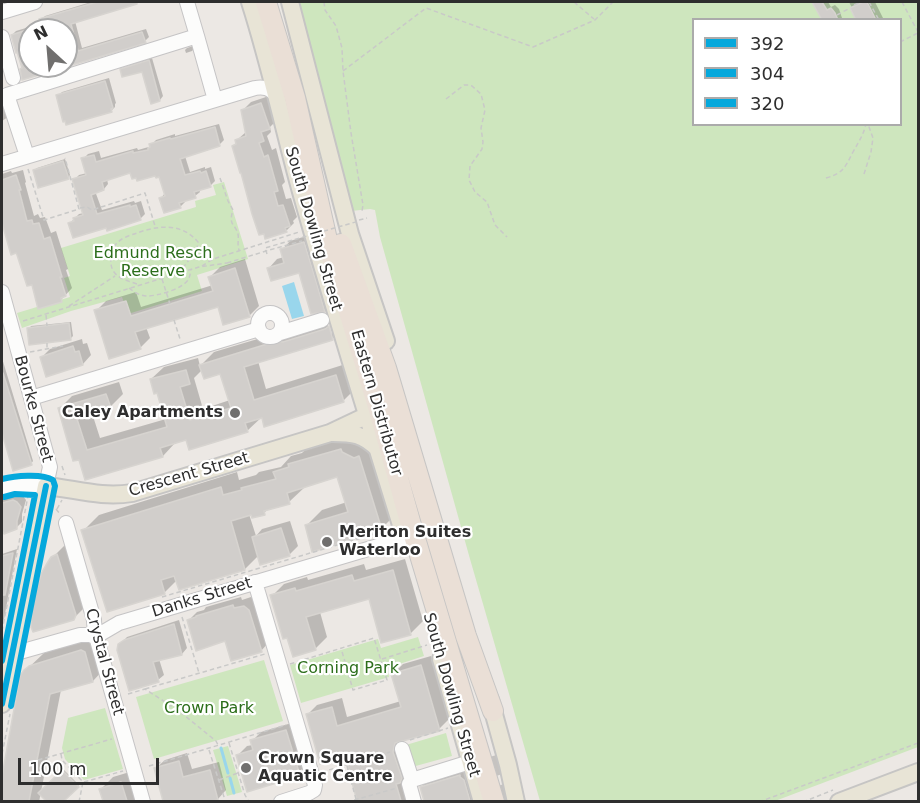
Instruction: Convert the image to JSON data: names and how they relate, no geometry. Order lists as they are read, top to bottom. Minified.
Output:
{"streets":{"highway":["Eastern Distributor"],"main road":["South Dowling Street","Bourke Street","Crescent Street"],"street":["Danks Street","Crystal Street"]},"crossings":[["South Dowling Street","Crescent Street"],["South Dowling Street","Danks Street"],["Bourke Street","Crescent Street"],["Bourke Street","Danks Street"],["Danks Street","Crystal Street"]],"parks":["Edmund Resch Reserve","Corning Park","Crown Park"],"places":["Caley Apartments","Meriton Suites Waterloo","Crown Square Aquatic Centre"],"lines":["transit line 320","transit line 392","transit line 304"],"legend":["392","304","320"],"scale_bar":"100 m","north":"top left"}
